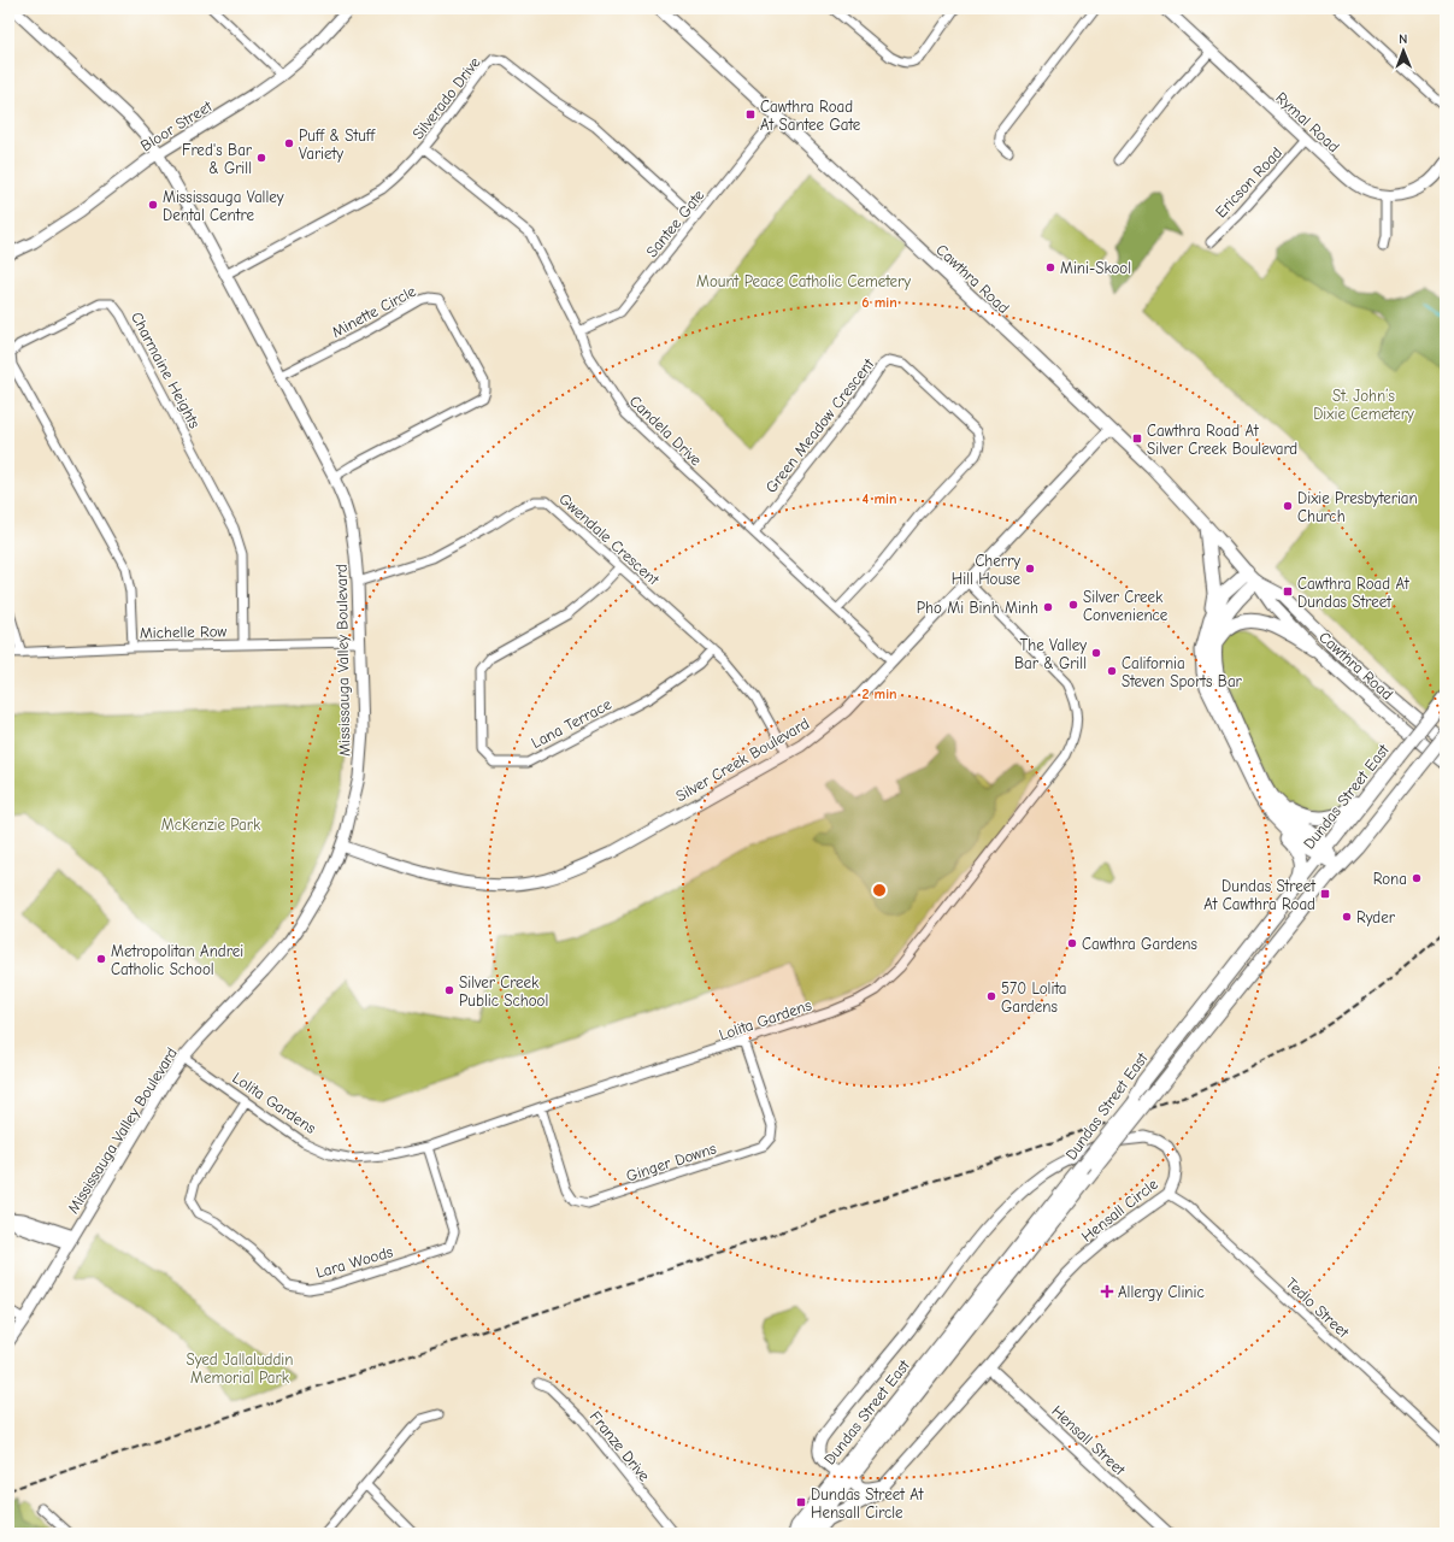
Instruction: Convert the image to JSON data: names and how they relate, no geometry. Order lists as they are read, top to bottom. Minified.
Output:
{"streets":{"main road":["Cawthra Road","Dundas Street East"],"street":["Silverado Drive","Rymal Road","Bloor Street","Ericson Road","Santee Gate","Minette Circle","Charmaine Heights","Green Meadow Crescent","Candela Drive","Gwendale Crescent","Michelle Row","Mississauga Valley Boulevard","Lana Terrace","Silver Creek Boulevard","Lolita Gardens","Ginger Downs","Hensall Circle","Lara Woods","Tedlo Street","Hensall Street","Franze Drive"]},"crossings":[["Silverado Drive","Santee Gate"],["Silverado Drive","Candela Drive"],["Silverado Drive","Mississauga Valley Boulevard"],["Rymal Road","Ericson Road"],["Bloor Street","Mississauga Valley Boulevard"],["Santee Gate","Cawthra Road"],["Santee Gate","Candela Drive"],["Cawthra Road","Silver Creek Boulevard"],["Minette Circle","Mississauga Valley Boulevard"],["Charmaine Heights","Michelle Row"],["Green Meadow Crescent","Candela Drive"],["Candela Drive","Silver Creek Boulevard"],["Gwendale Crescent","Mississauga Valley Boulevard"],["Gwendale Crescent","Lana Terrace"],["Gwendale Crescent","Silver Creek Boulevard"],["Michelle Row","Mississauga Valley Boulevard"],["Mississauga Valley Boulevard","Silver Creek Boulevard"],["Mississauga Valley Boulevard","Lolita Gardens"],["Silver Creek Boulevard","Lolita Gardens"],["Dundas Street East","Hensall Circle"],["Lolita Gardens","Ginger Downs"],["Lolita Gardens","Lara Woods"],["Hensall Circle","Tedlo Street"],["Hensall Circle","Hensall Street"]],"parks":["Mount Peace Catholic Cemetery","St. John’s Dixie Cemetery","McKenzie Park","Syed Jallaluddin Memorial Park"],"places":{"transit":["Cawthra Road At Santee Gate","Cawthra Road At Silver Creek Boulevard","Cawthra Road At Dundas Street","Dundas Street At Cawthra Road","Dundas Street At Hensall Circle"],"other":["Puff & Stuff Variety","Fred's Bar & Grill","Mississauga Valley Dental Centre","Mini-Skool","Dixie Presbyterian Church","Cherry Hill House","Silver Creek Convenience","Pho Mi Binh Minh","The Valley Bar & Grill","California Steven Sports Bar","Rona","Ryder","Cawthra Gardens","Metropolitan Andrei Catholic School","Silver Creek Public School","570 Lolita Gardens"],"health":["Allergy Clinic"]},"north":"top","rings":["6 min","4 min","2 min"]}
